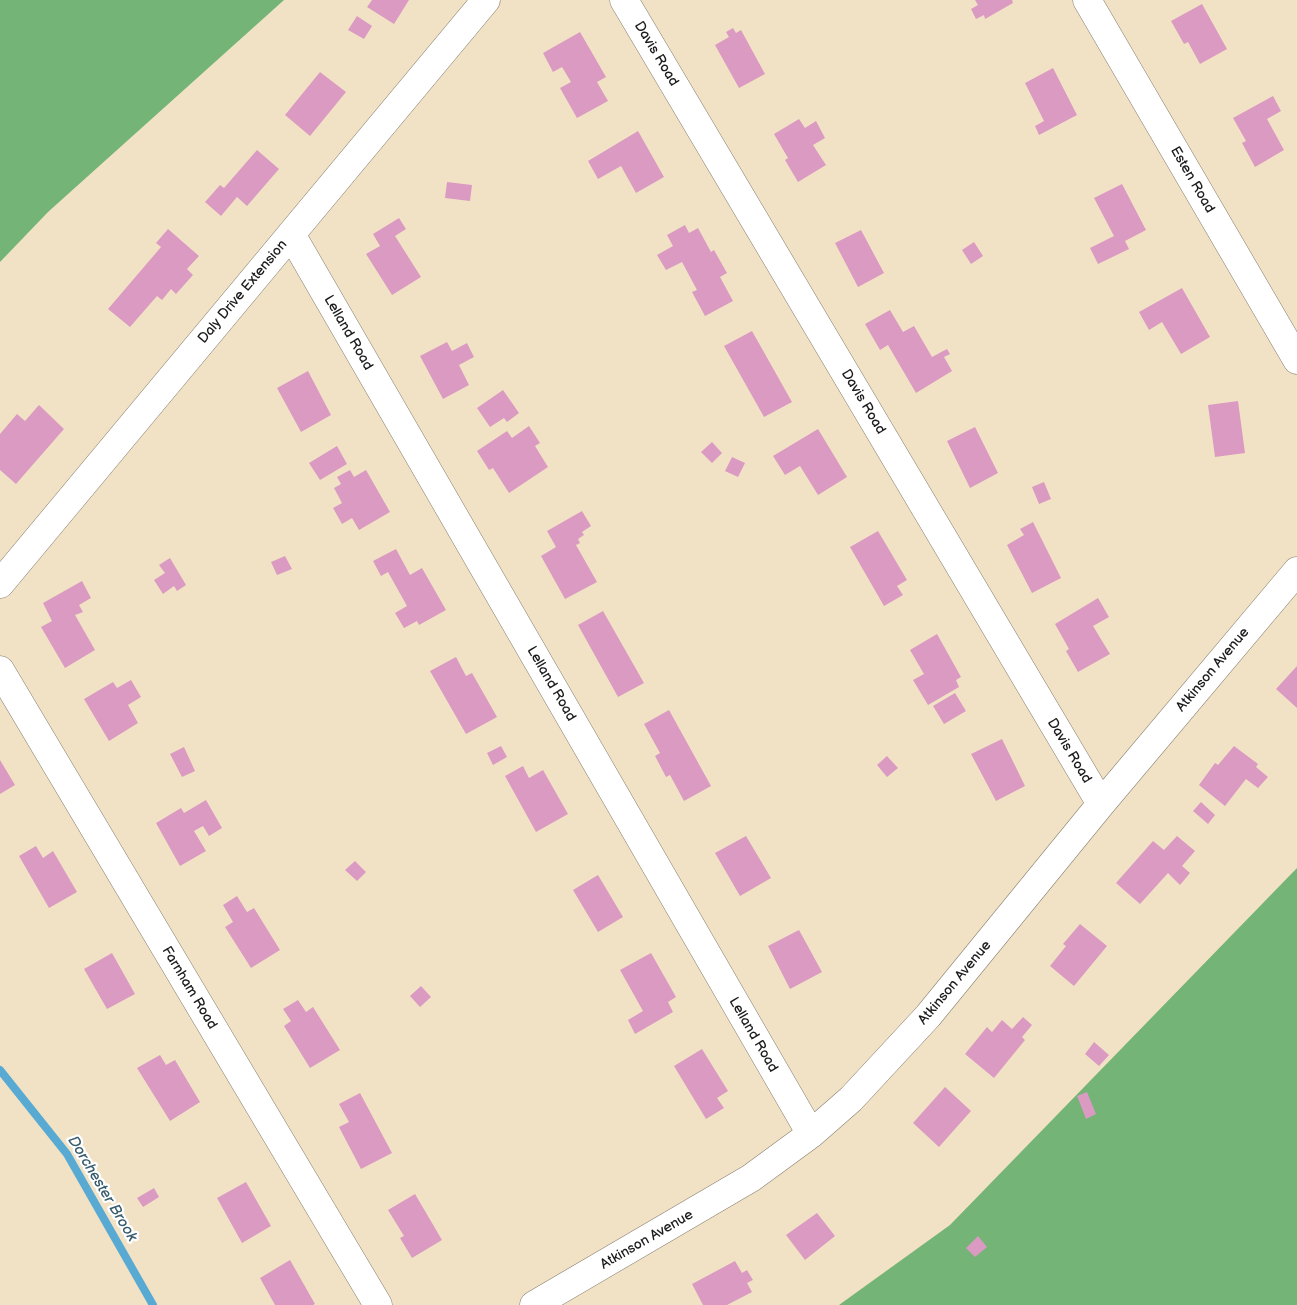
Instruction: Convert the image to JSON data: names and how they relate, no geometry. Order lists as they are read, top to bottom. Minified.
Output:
{"streets":{"street":["Davis Road","Esten Road","Daly Drive Extension","Lelland Road","Atkinson Avenue","Farnham Road"]},"crossings":[["Davis Road","Atkinson Avenue"],["Daly Drive Extension","Lelland Road"],["Lelland Road","Atkinson Avenue"]],"water":["Dorchester Brook"]}
